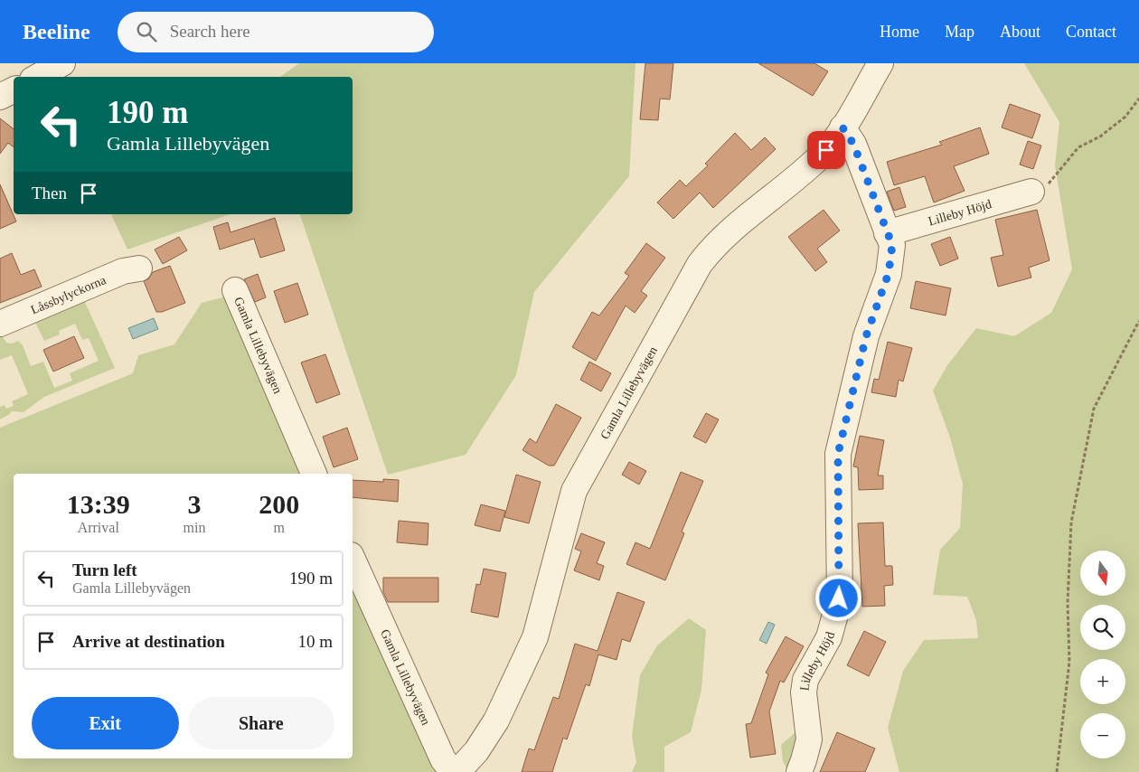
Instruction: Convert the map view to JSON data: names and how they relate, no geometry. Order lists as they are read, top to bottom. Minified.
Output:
{"streets":{"street":["Lilleby Höjd","Låssbylyckorna","Gamla Lillebyvägen"]},"crossings":[["Lilleby Höjd","Gamla Lillebyvägen"]],"north":"bottom","page":{"header":"Beeline","search":"Search here","nav":["Home","Map","About","Contact"],"turn":["190 m","Gamla Lillebyvägen"],"then":"Then","eta":["13:39","Arrival","3","min","200","m"],"map_buttons":["+","−"],"list":[{"name":"Turn left","note":"Gamla Lillebyvägen","value":"190 m"},{"name":"Arrive at destination","value":"10 m"}],"buttons":["Exit","Share"]}}
